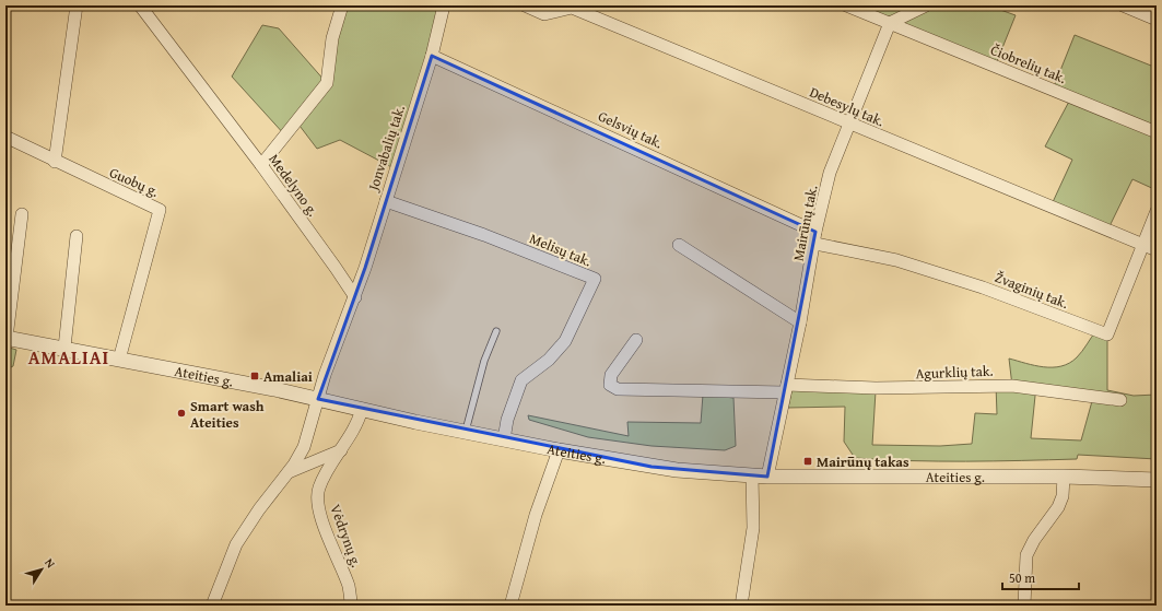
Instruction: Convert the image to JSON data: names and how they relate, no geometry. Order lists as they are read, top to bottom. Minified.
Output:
{"streets":{"street":["Čiobrelių tak.","Debesylų tak.","Gelsvių tak.","Jonvabalių tak.","Guobų g.","Medelyno g.","Mairūnų tak.","Melisų tak.","Žvaginių tak.","Agurklių tak.","Ateities g.","Vėdrynų g."]},"crossings":[["Čiobrelių tak.","Mairūnų tak."],["Debesylų tak.","Mairūnų tak."],["Debesylų tak.","Žvaginių tak."],["Gelsvių tak.","Jonvabalių tak."],["Gelsvių tak.","Mairūnų tak."],["Gelsvių tak.","Žvaginių tak."],["Jonvabalių tak.","Medelyno g."],["Jonvabalių tak.","Melisų tak."],["Guobų g.","Ateities g."],["Mairūnų tak.","Žvaginių tak."],["Mairūnų tak.","Agurklių tak."],["Mairūnų tak.","Ateities g."],["Melisų tak.","Ateities g."],["Ateities g.","Vėdrynų g."]],"districts":["AMALIAI"],"places":{"transit":["Amaliai","Mairūnų takas"],"other":["Smart wash Ateities"]},"scale_bar":"50 m","north":"top right"}
